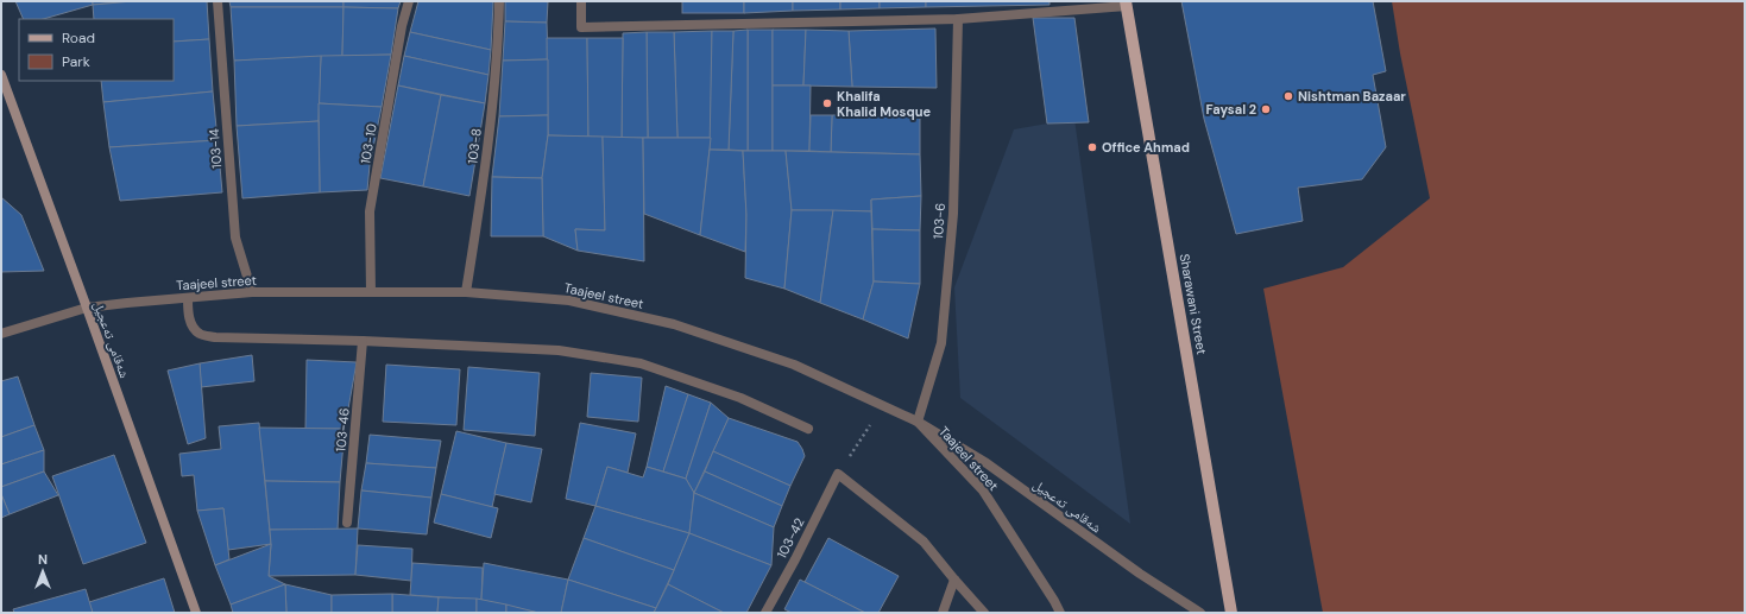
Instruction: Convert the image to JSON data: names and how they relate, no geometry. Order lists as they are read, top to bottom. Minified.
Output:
{"streets":{"main road":["Sharawani Street","شەقامی تەعجیل"],"street":["103-10","103-8","103-14","103-6","Taajeel street","103-46","103-42"]},"crossings":[["103-10","Taajeel street"],["103-8","Taajeel street"],["103-14","Taajeel street"],["103-6","Taajeel street"],["103-6","شەقامی تەعجیل"],["Taajeel street","شەقامی تەعجیل"]],"places":["Nishtman Bazaar","Khalifa Khalid Mosque","Faysal 2","Office Ahmad"],"legend":["Road","Park"],"north":"top"}
